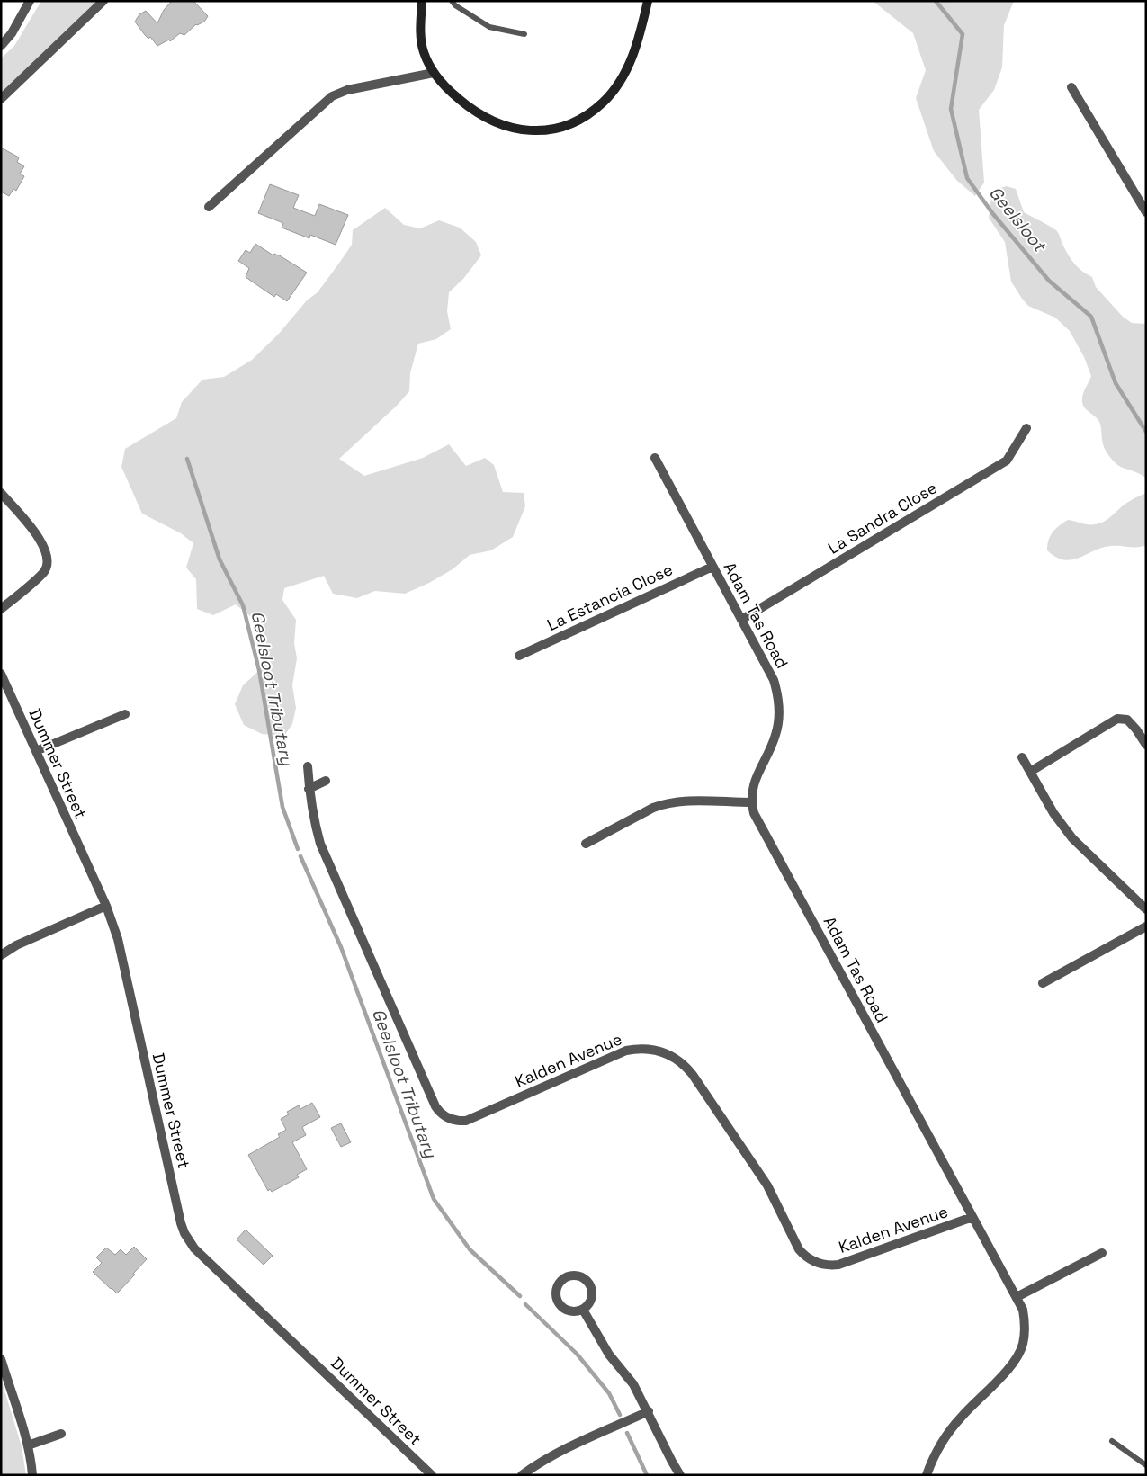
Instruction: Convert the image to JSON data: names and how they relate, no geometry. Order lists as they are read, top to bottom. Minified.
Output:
{"streets":{"street":["La Sandra Close","La Estancia Close","Adam Tas Road","Dummer Street","Kalden Avenue"]},"crossings":[["La Sandra Close","Adam Tas Road"],["La Estancia Close","Adam Tas Road"],["Adam Tas Road","Kalden Avenue"]],"water":["Geelsloot","Geelsloot Tributary"]}
